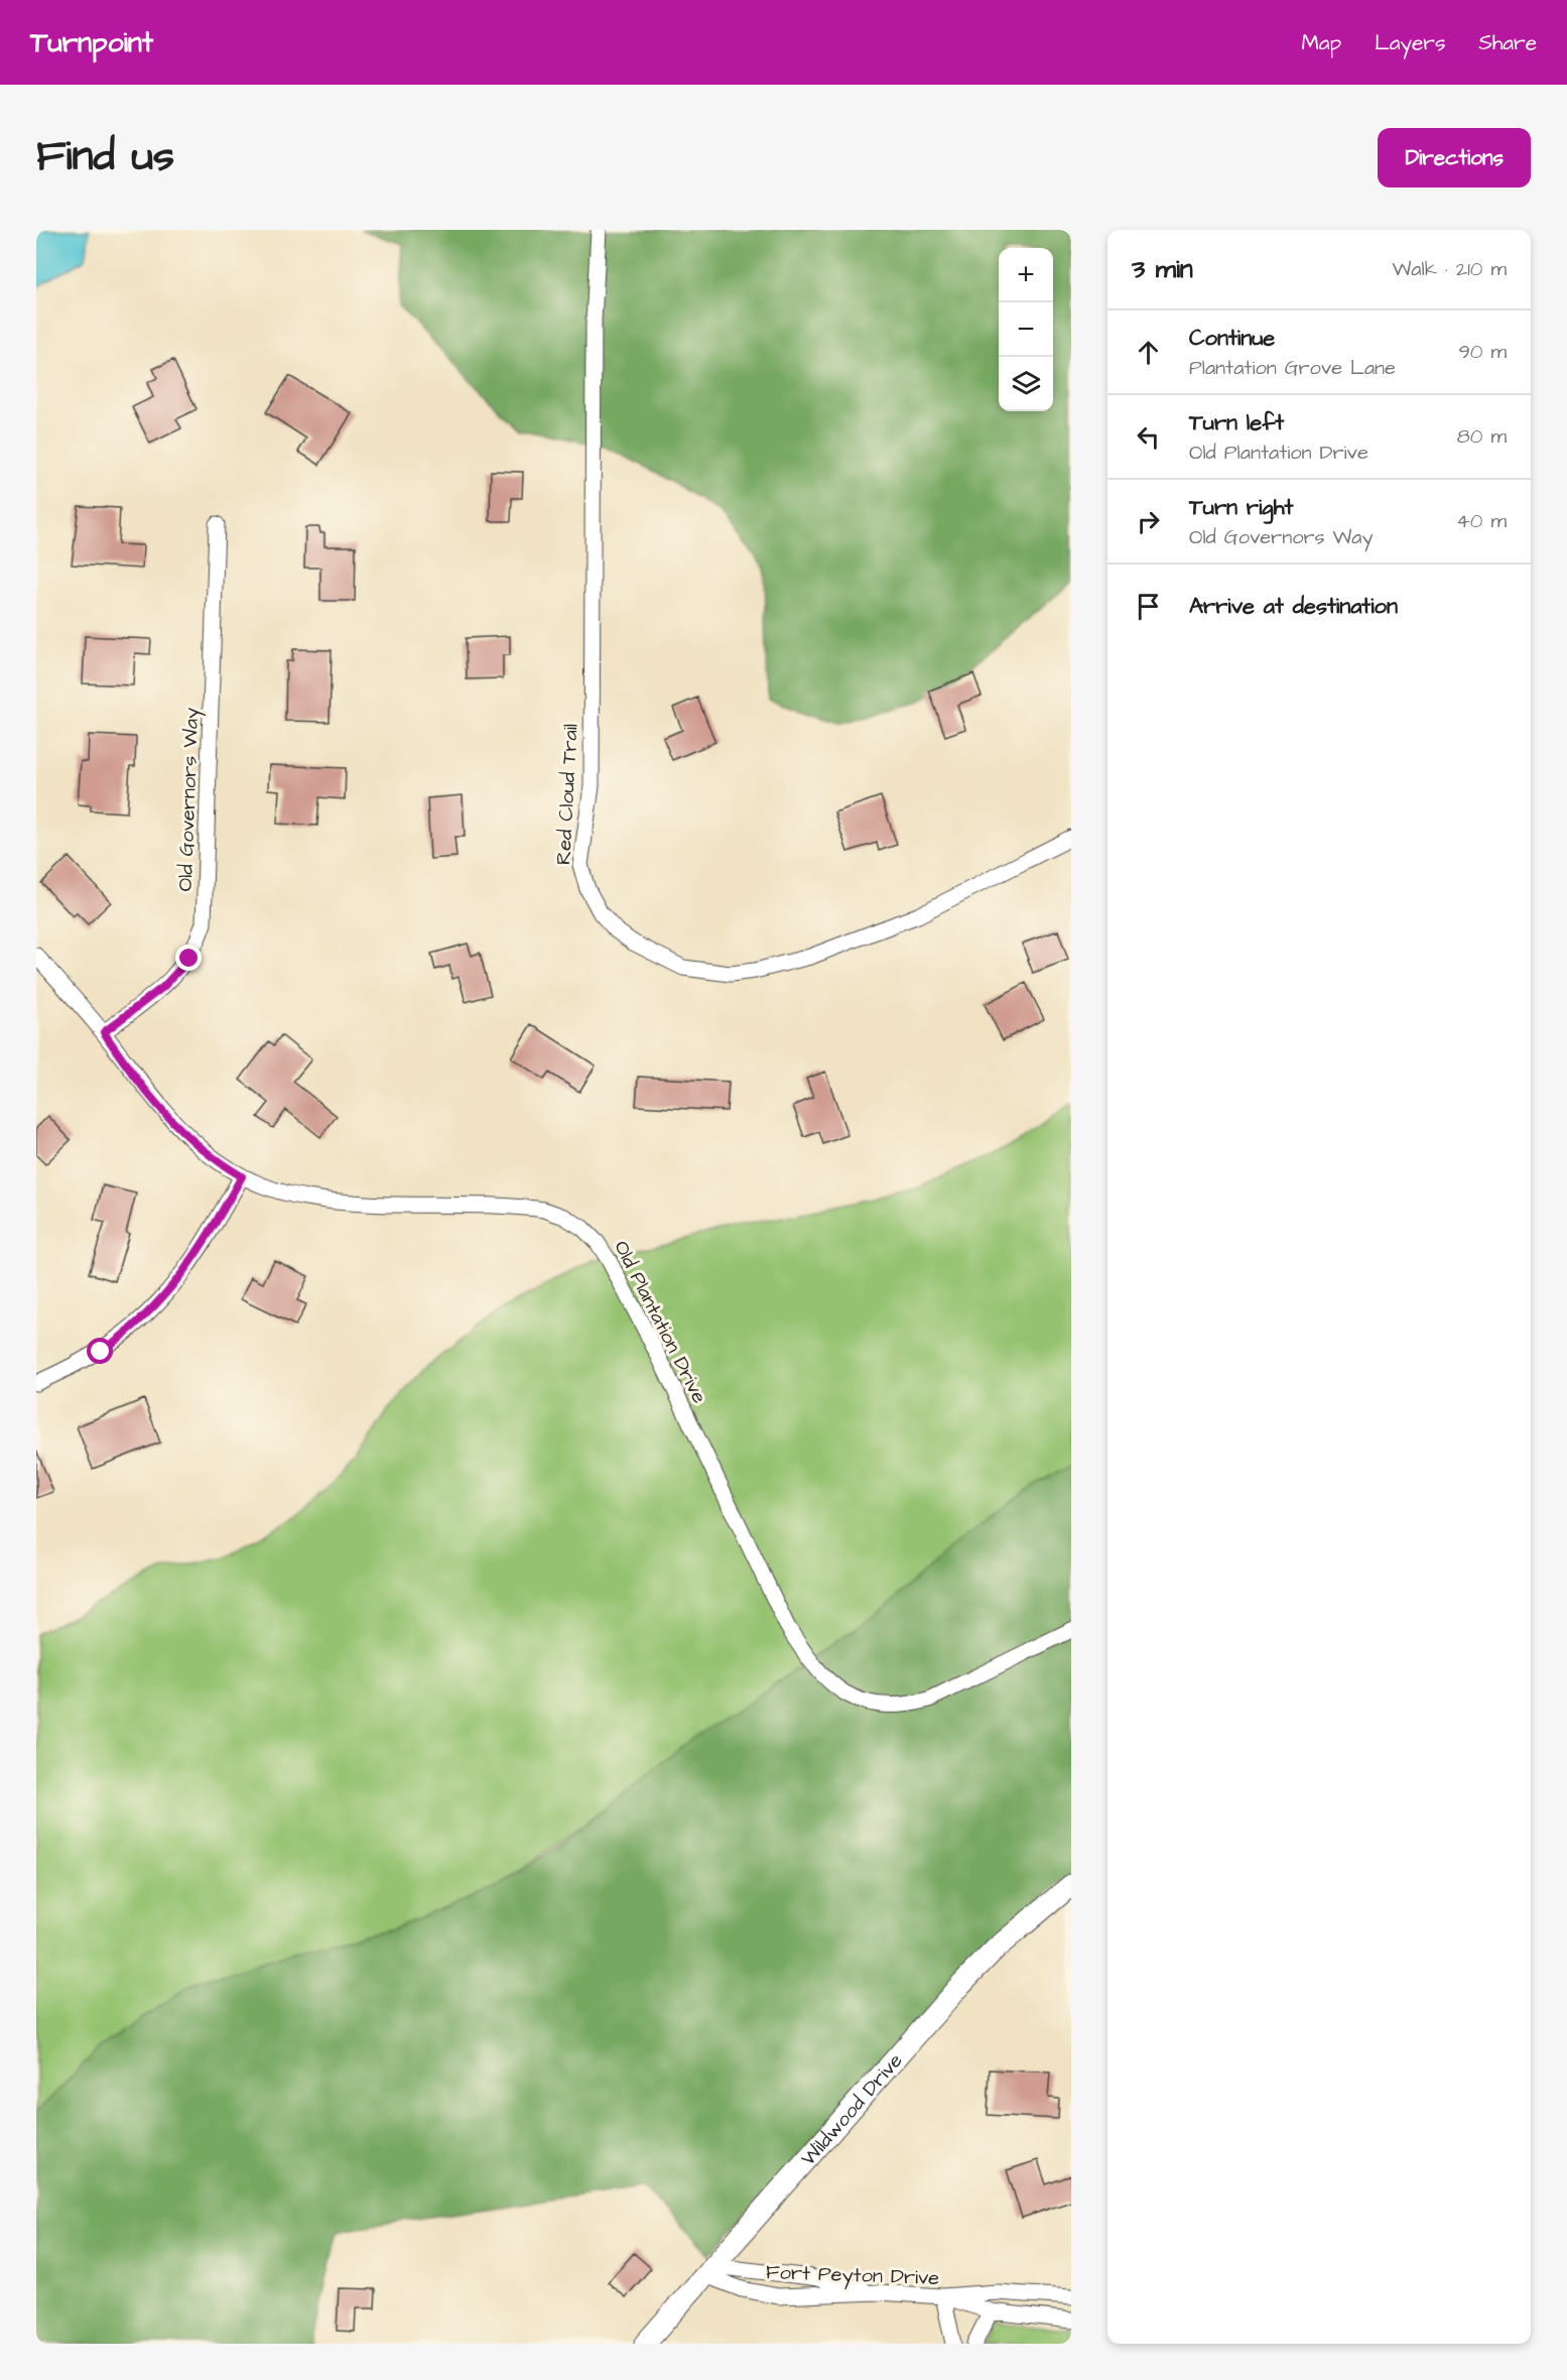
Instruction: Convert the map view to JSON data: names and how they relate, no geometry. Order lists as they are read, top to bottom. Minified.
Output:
{"streets":{"street":["Red Cloud Trail","Old Governors Way","Old Plantation Drive","Wildwood Drive","Fort Peyton Drive"]},"crossings":[["Old Governors Way","Old Plantation Drive"],["Wildwood Drive","Fort Peyton Drive"]],"page":{"header":"Turnpoint","nav":["Map","Layers","Share"],"title":"Find us","buttons":"Directions","heading":["3 min","Walk · 210 m"],"map_buttons":["+","−"],"list":[["Continue","Plantation Grove Lane","90 m"],["Turn left","Old Plantation Drive","80 m"],["Turn right","Old Governors Way","40 m"],"Arrive at destination"]}}
